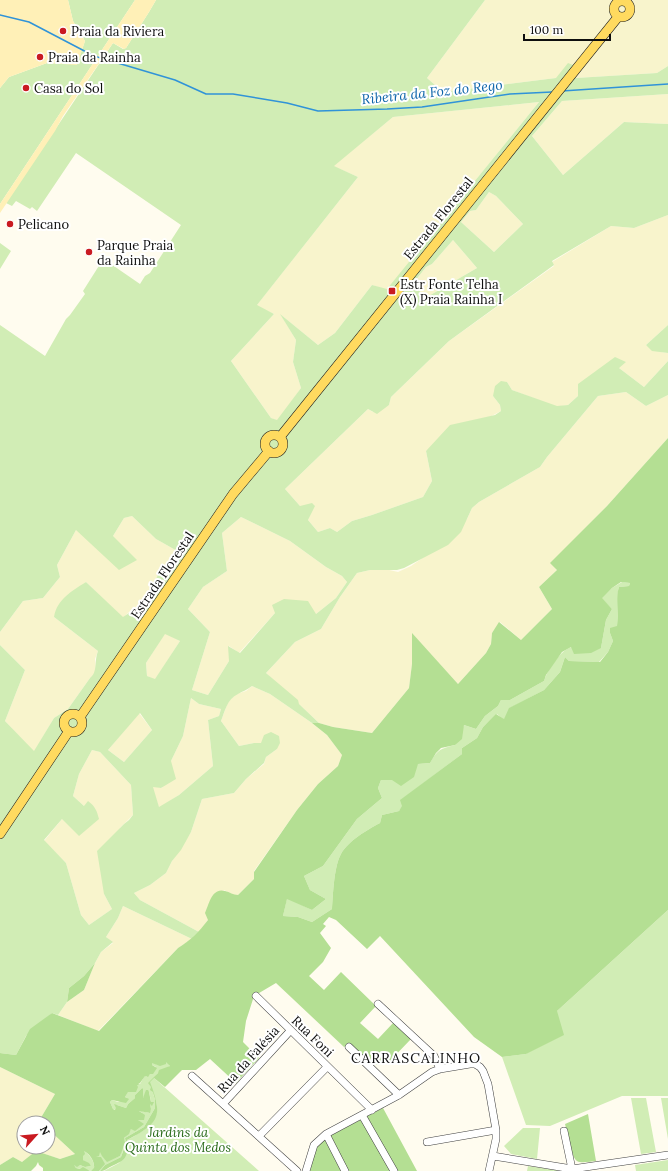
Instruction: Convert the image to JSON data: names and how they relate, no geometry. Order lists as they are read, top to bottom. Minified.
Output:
{"streets":{"main road":["Estrada Florestal"],"street":["Rua Foni","Rua da Falésia"]},"crossings":[["Rua Foni","Rua da Falésia"]],"districts":["CARRASCALINHO"],"water":["Ribeira da Foz do Rego"],"parks":["Jardins da Quinta dos Medos"],"places":{"other":["Praia da Riviera","Praia da Rainha","Casa do Sol","Pelicano","Parque Praia da Rainha"],"transit":["Estr Fonte Telha (X) Praia Rainha I"]},"scale_bar":"100 m","north":"top right"}
